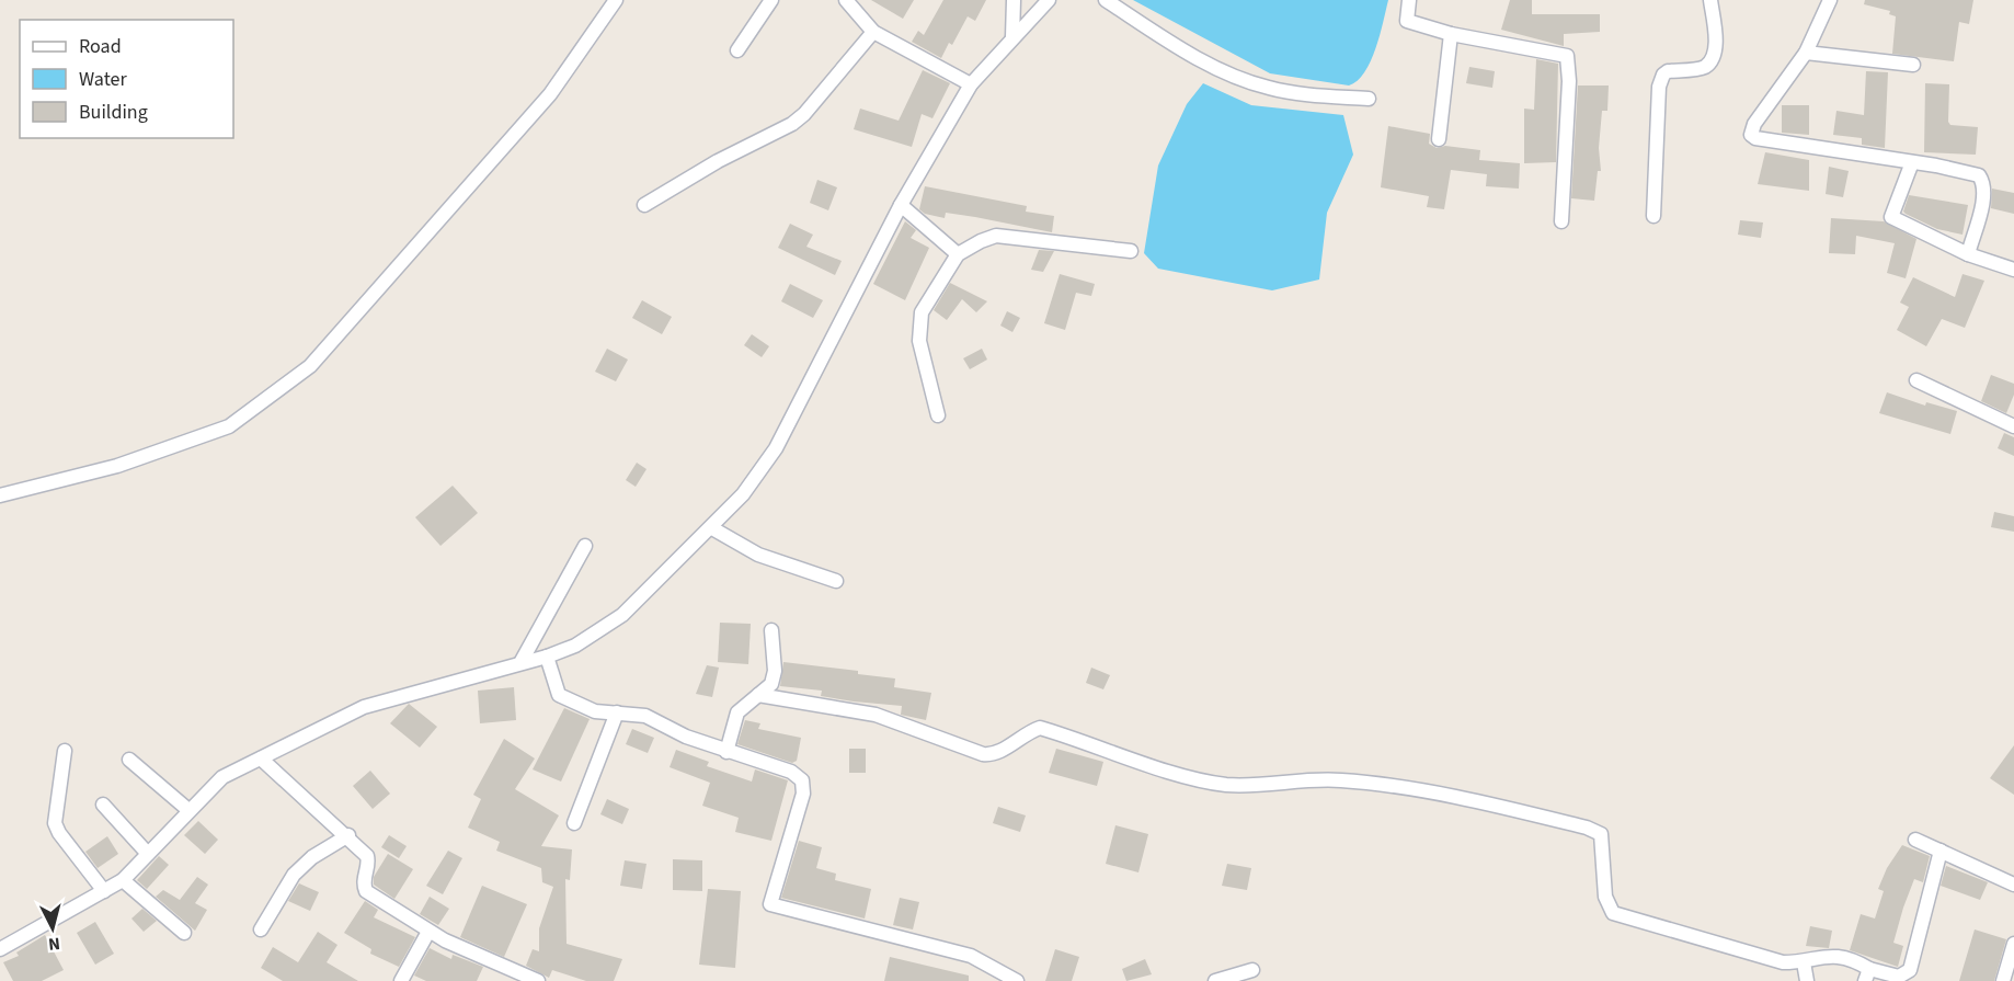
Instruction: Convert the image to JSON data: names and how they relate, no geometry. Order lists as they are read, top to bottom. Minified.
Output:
{"legend":["Road","Water","Building"],"north":"bottom"}
